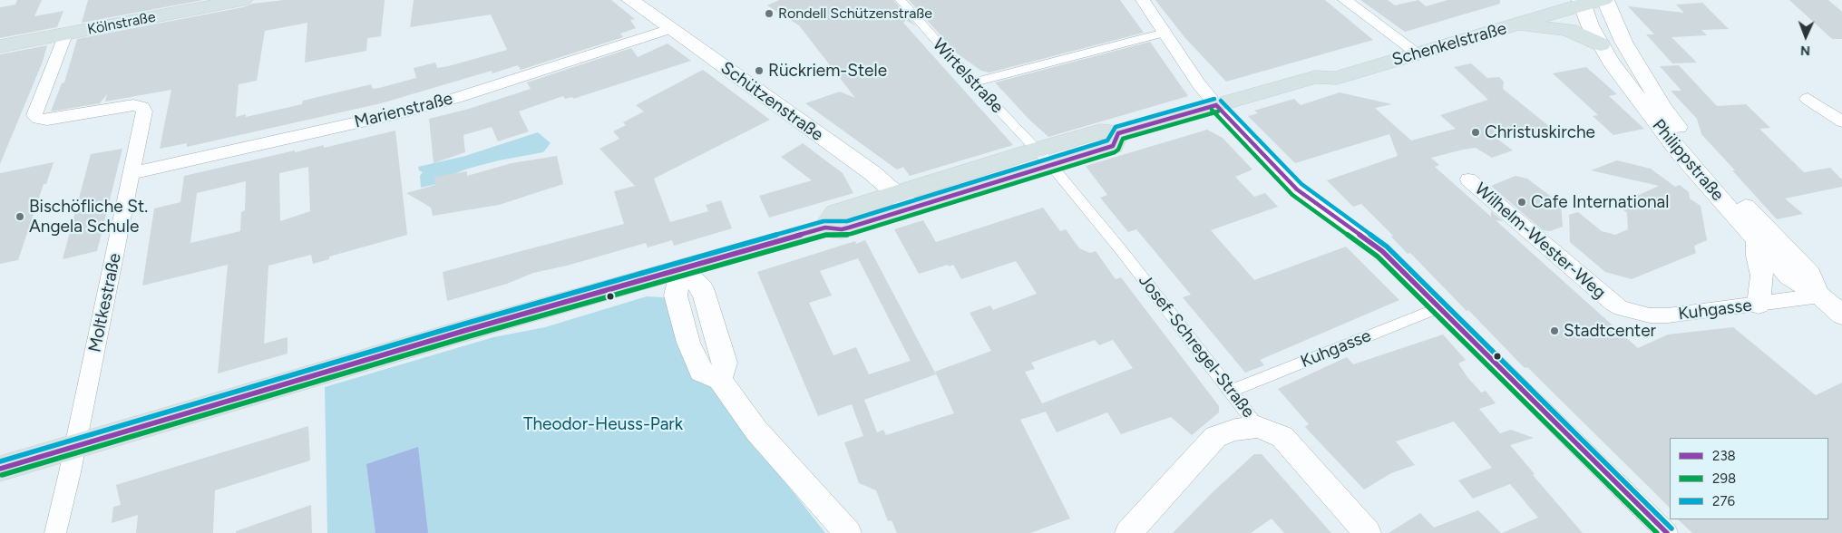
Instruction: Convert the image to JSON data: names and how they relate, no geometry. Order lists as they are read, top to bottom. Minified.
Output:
{"streets":{"main road":["Kölnstraße","Schenkelstraße"],"street":["Wirtelstraße","Schützenstraße","Marienstraße","Philippstraße","Wilhelm-Wester-Weg","Moltkestraße","Kuhgasse","Josef-Schregel-Straße"]},"crossings":[["Kölnstraße","Moltkestraße"],["Schenkelstraße","Wirtelstraße"],["Schenkelstraße","Schützenstraße"],["Schenkelstraße","Philippstraße"],["Schenkelstraße","Moltkestraße"],["Wirtelstraße","Josef-Schregel-Straße"],["Schützenstraße","Marienstraße"],["Marienstraße","Moltkestraße"],["Philippstraße","Kuhgasse"],["Wilhelm-Wester-Weg","Kuhgasse"],["Kuhgasse","Josef-Schregel-Straße"]],"parks":["Theodor-Heuss-Park"],"places":["Rondell Schützenstraße","Rückriem-Stele","Christuskirche","Cafe International","Bischöfliche St. Angela Schule","Stadtcenter"],"lines":["transit line 276","transit line 238","transit line 298"],"legend":["238","298","276"],"north":"bottom"}
